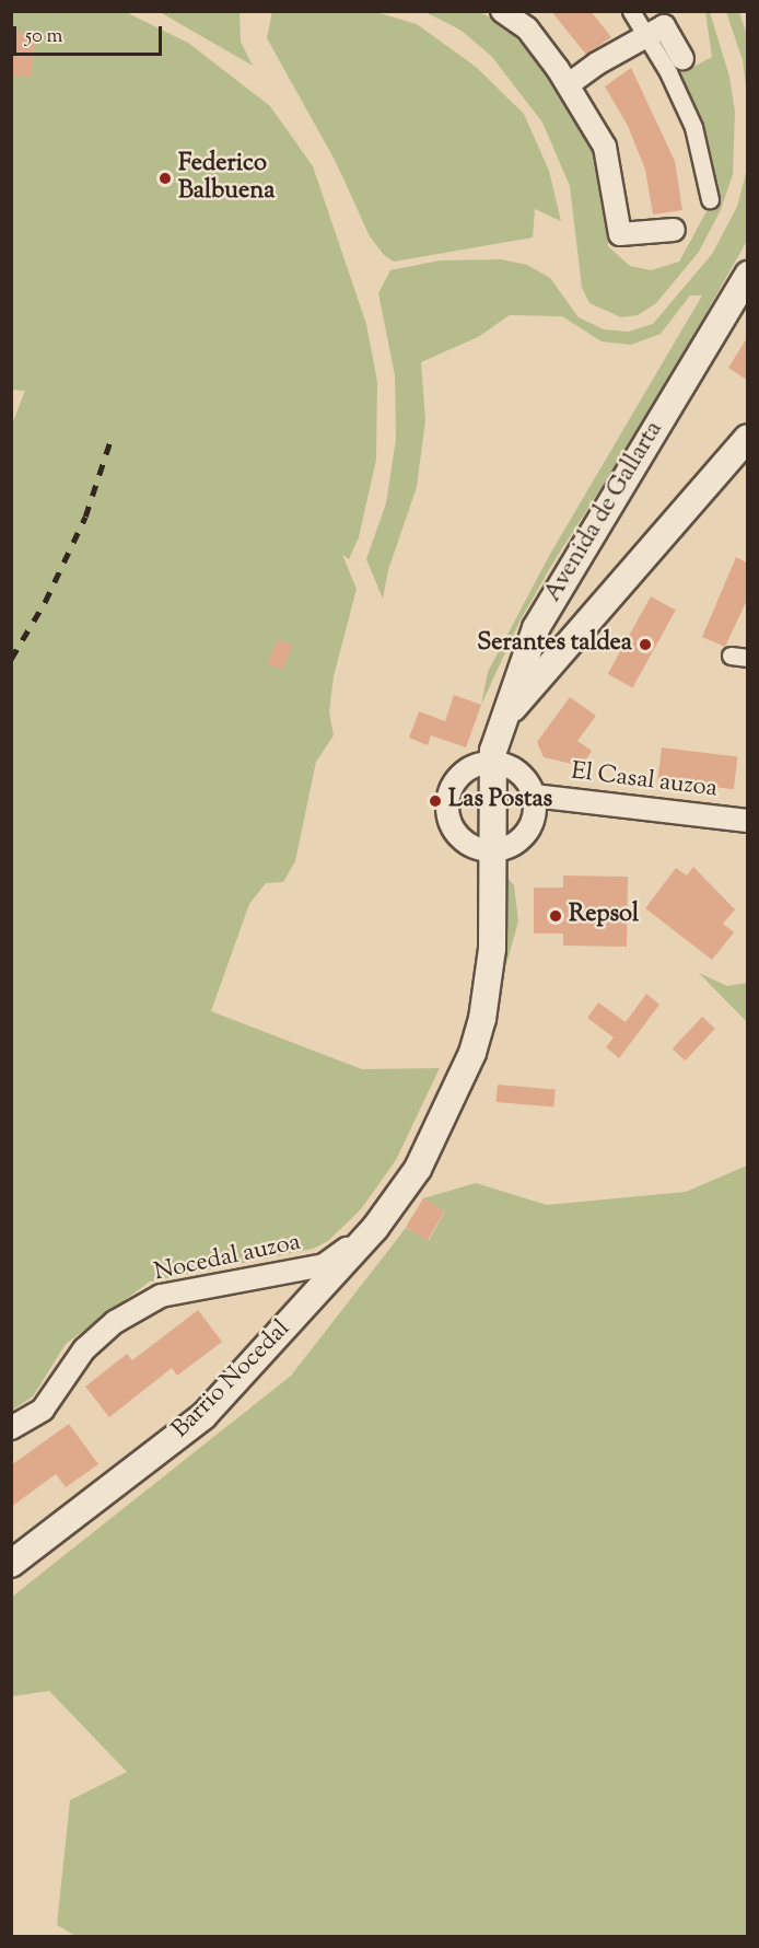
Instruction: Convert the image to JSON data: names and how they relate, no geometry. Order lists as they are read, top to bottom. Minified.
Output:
{"streets":{"street":["Avenida de Gallarta","El Casal auzoa","Nocedal auzoa","Barrio Nocedal"]},"crossings":[["Avenida de Gallarta","Barrio Nocedal"],["Nocedal auzoa","Barrio Nocedal"]],"places":["Federico Balbuena","Serantes taldea","Las Postas","Repsol"],"scale_bar":"50 m"}
